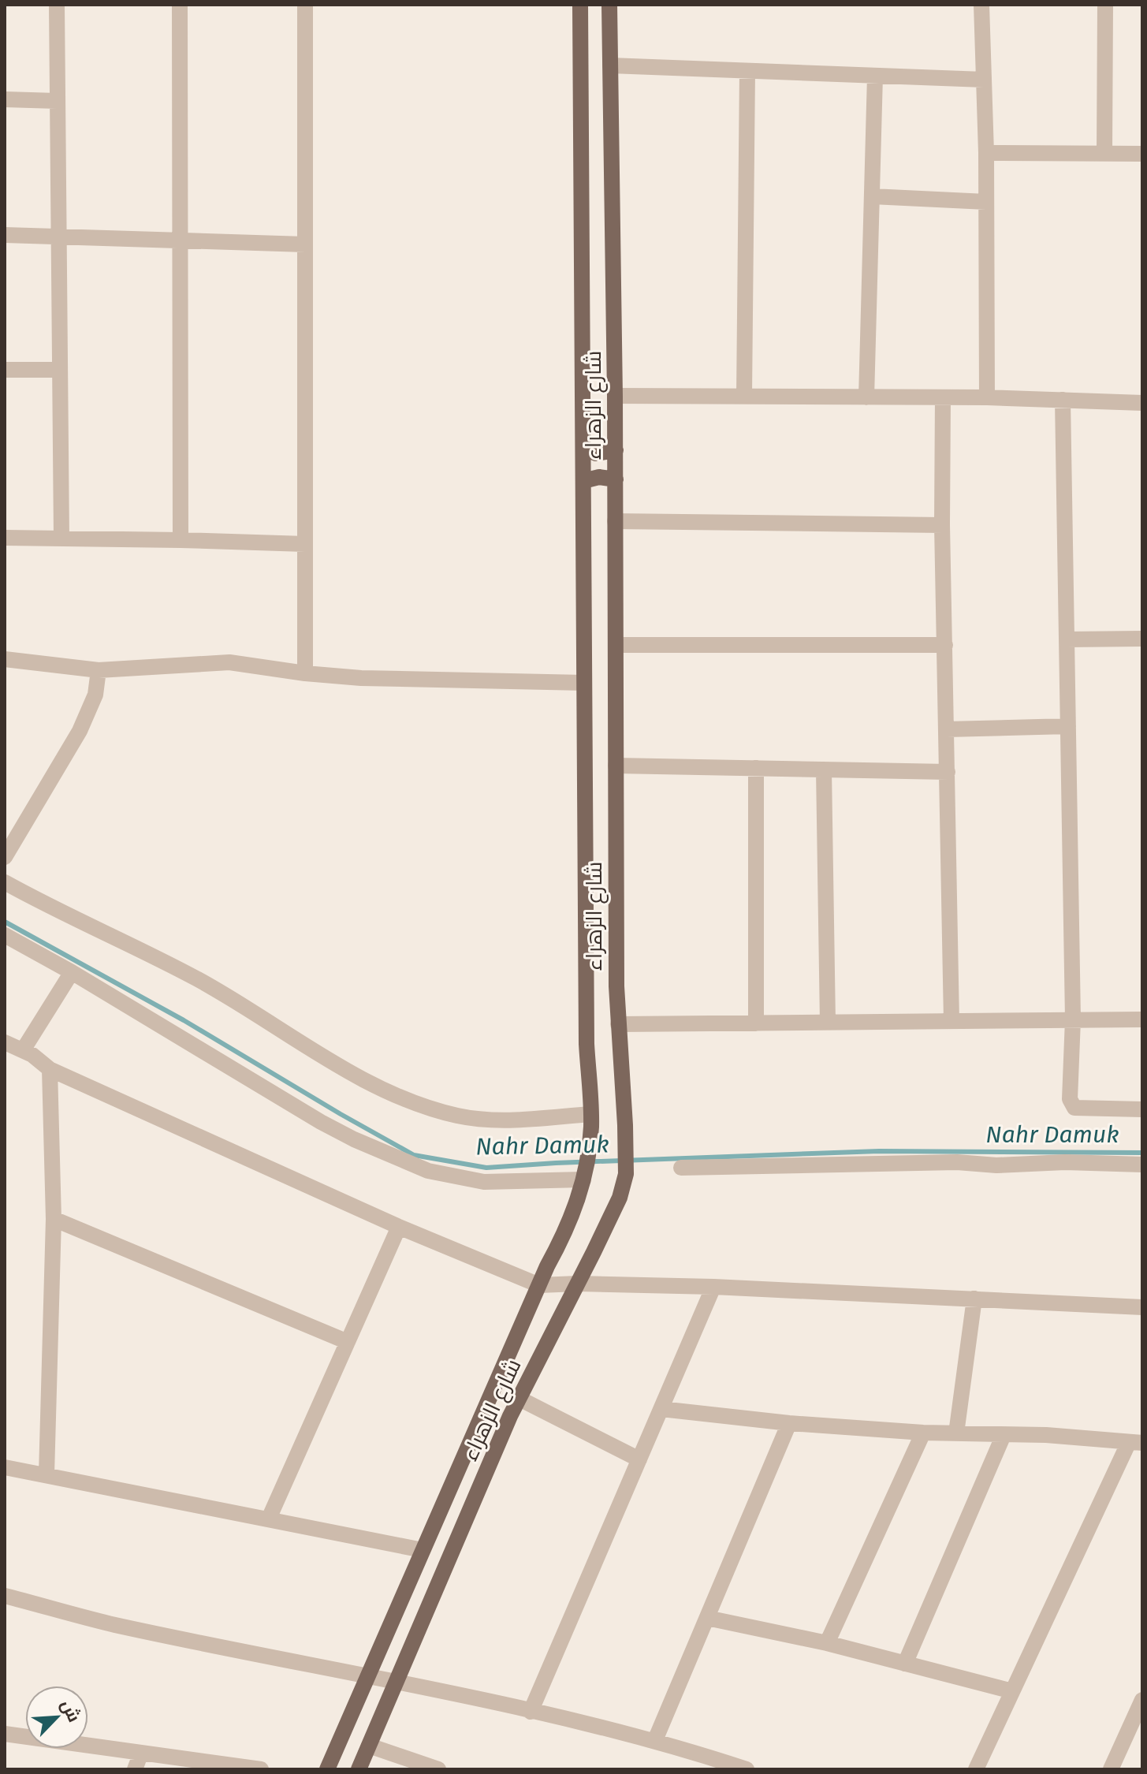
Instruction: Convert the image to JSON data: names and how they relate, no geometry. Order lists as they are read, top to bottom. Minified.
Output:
{"streets":{"main road":["شارع الزهراء"]},"water":["Nahr Damuk"],"north":"top right"}
